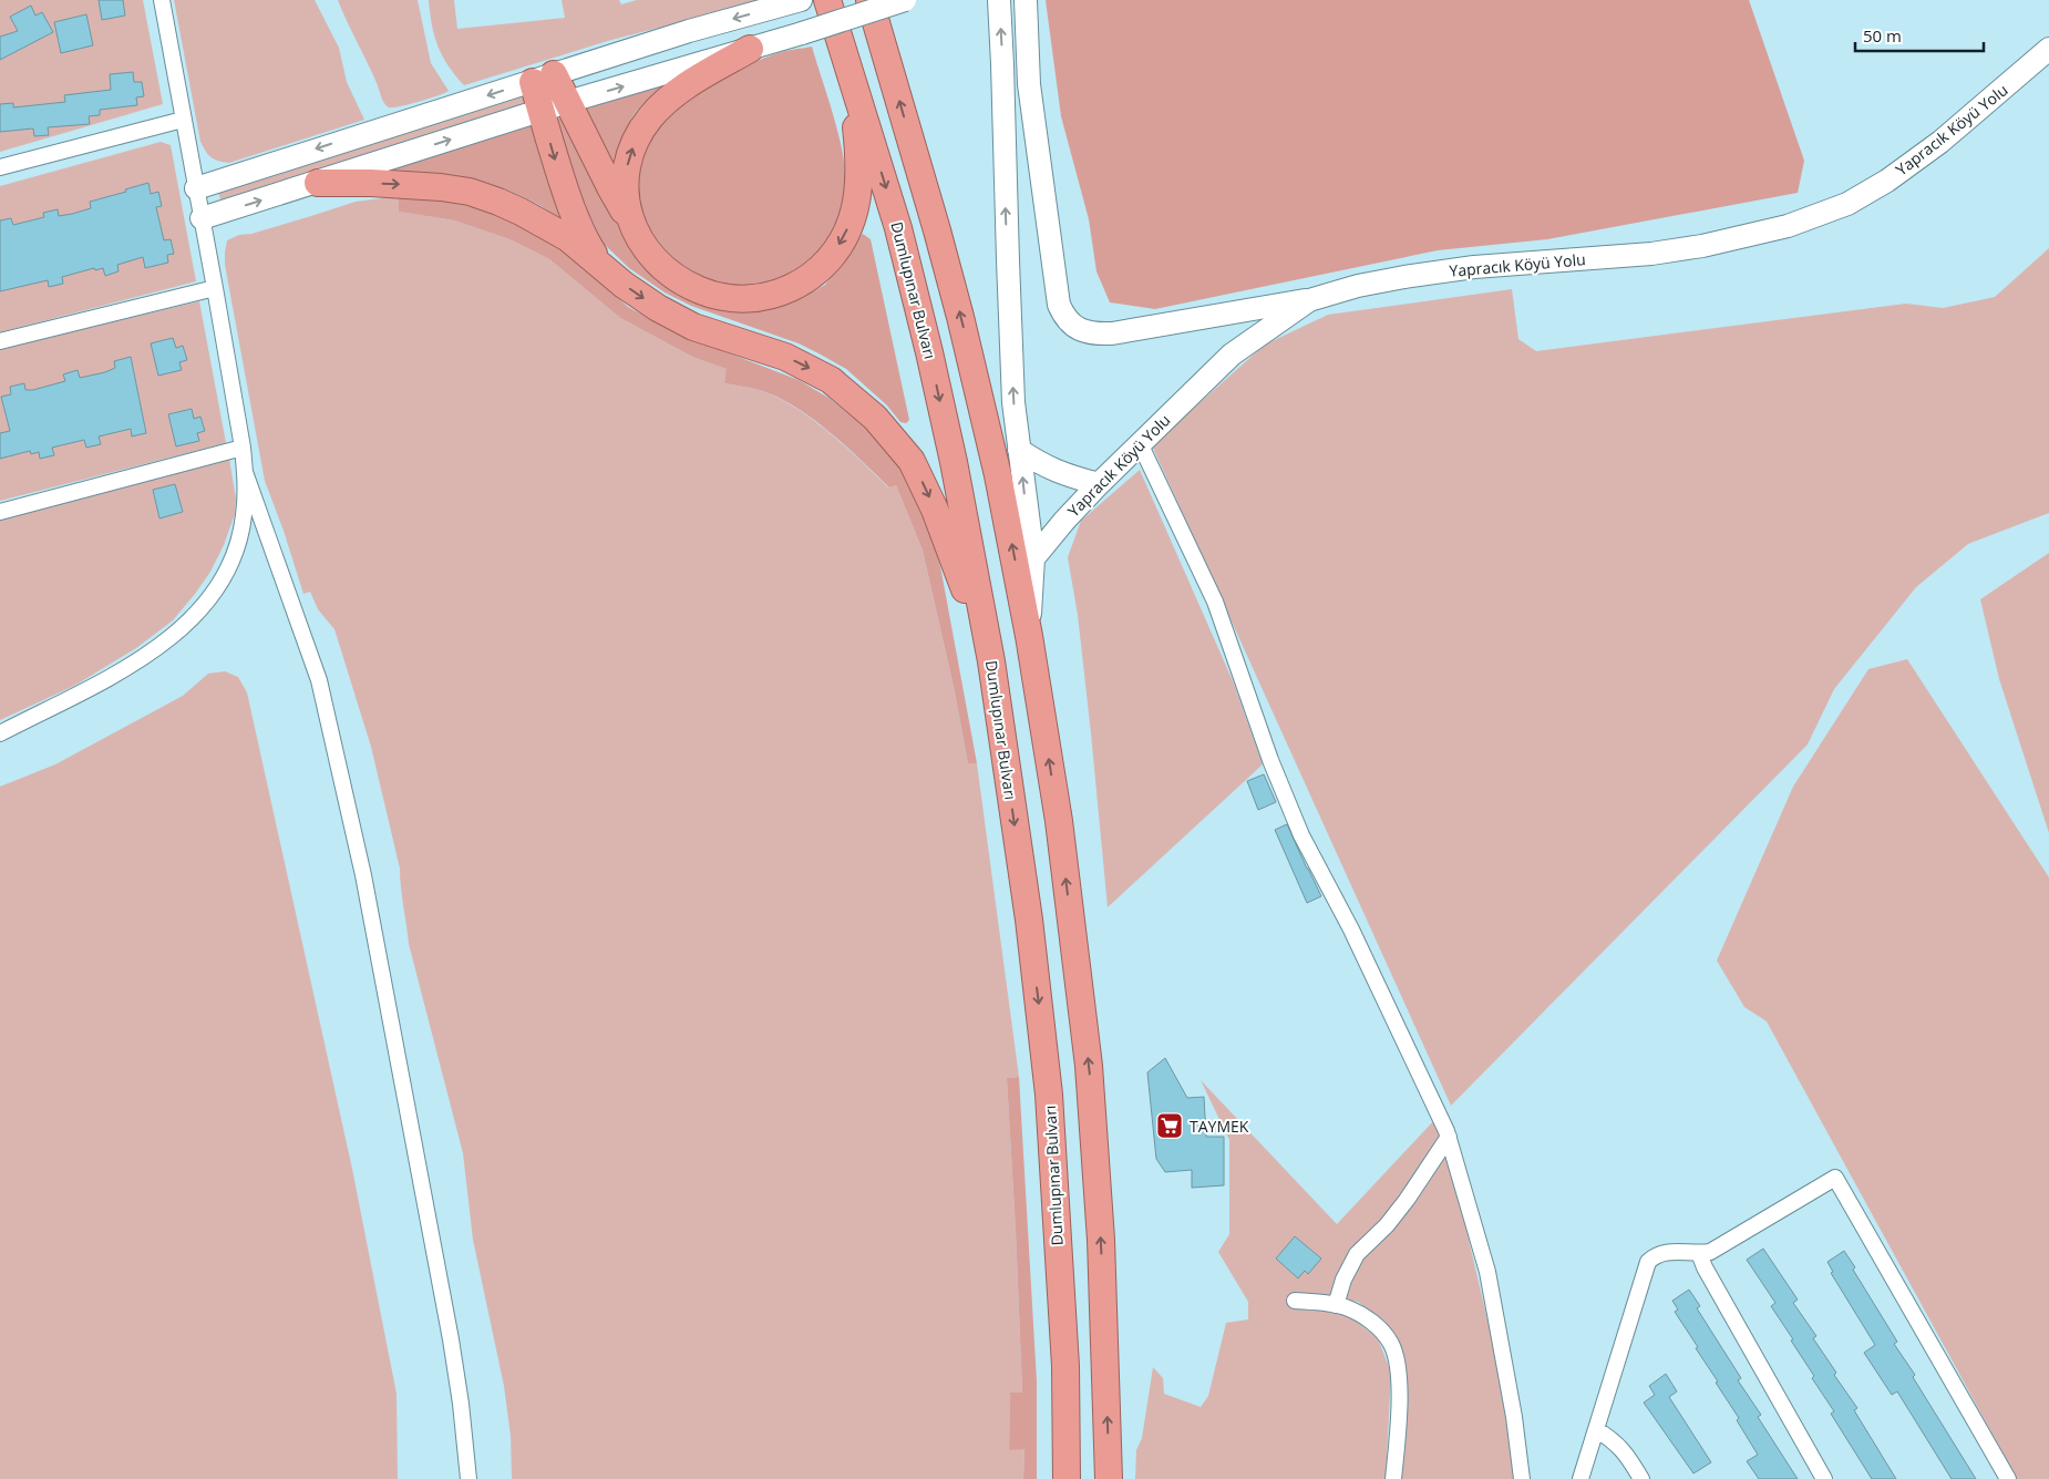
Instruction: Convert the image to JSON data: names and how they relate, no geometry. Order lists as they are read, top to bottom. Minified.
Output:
{"streets":{"highway":["Dumlupınar Bulvarı"],"main road":["Yapracık Köyü Yolu"]},"places":{"supermarket":["TAYMEK"]},"scale_bar":"50 m"}
